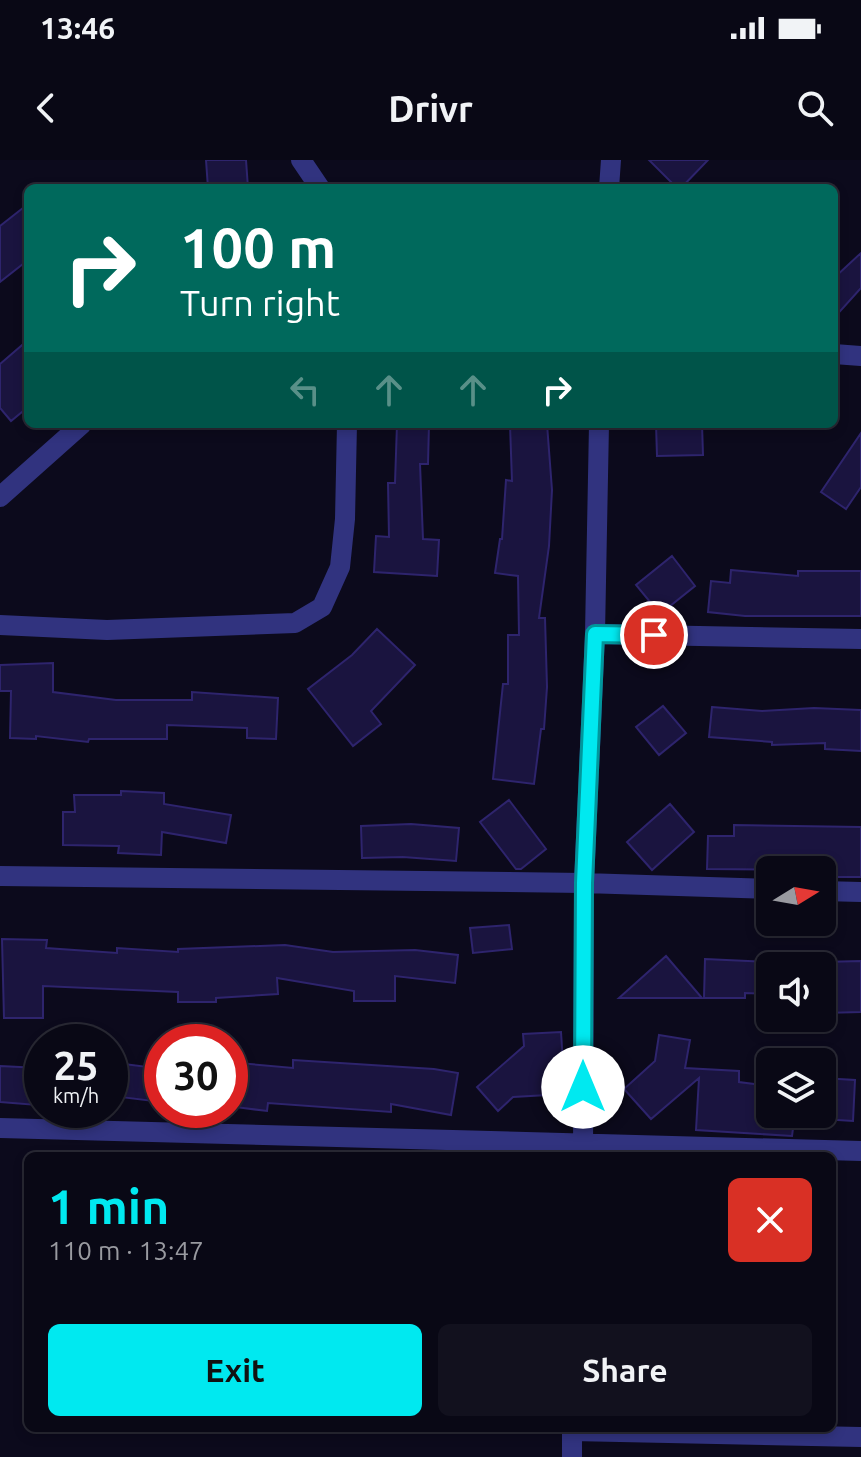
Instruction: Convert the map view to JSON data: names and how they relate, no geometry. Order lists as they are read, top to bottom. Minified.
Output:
{"north":"right","page":{"status":"13:46","header":"Drivr","turn":["100 m","Turn right"],"speed":"25 km/h","limit":"30","heading":["1 min","110 m · 13:47"],"buttons":["Exit","Share"]}}
